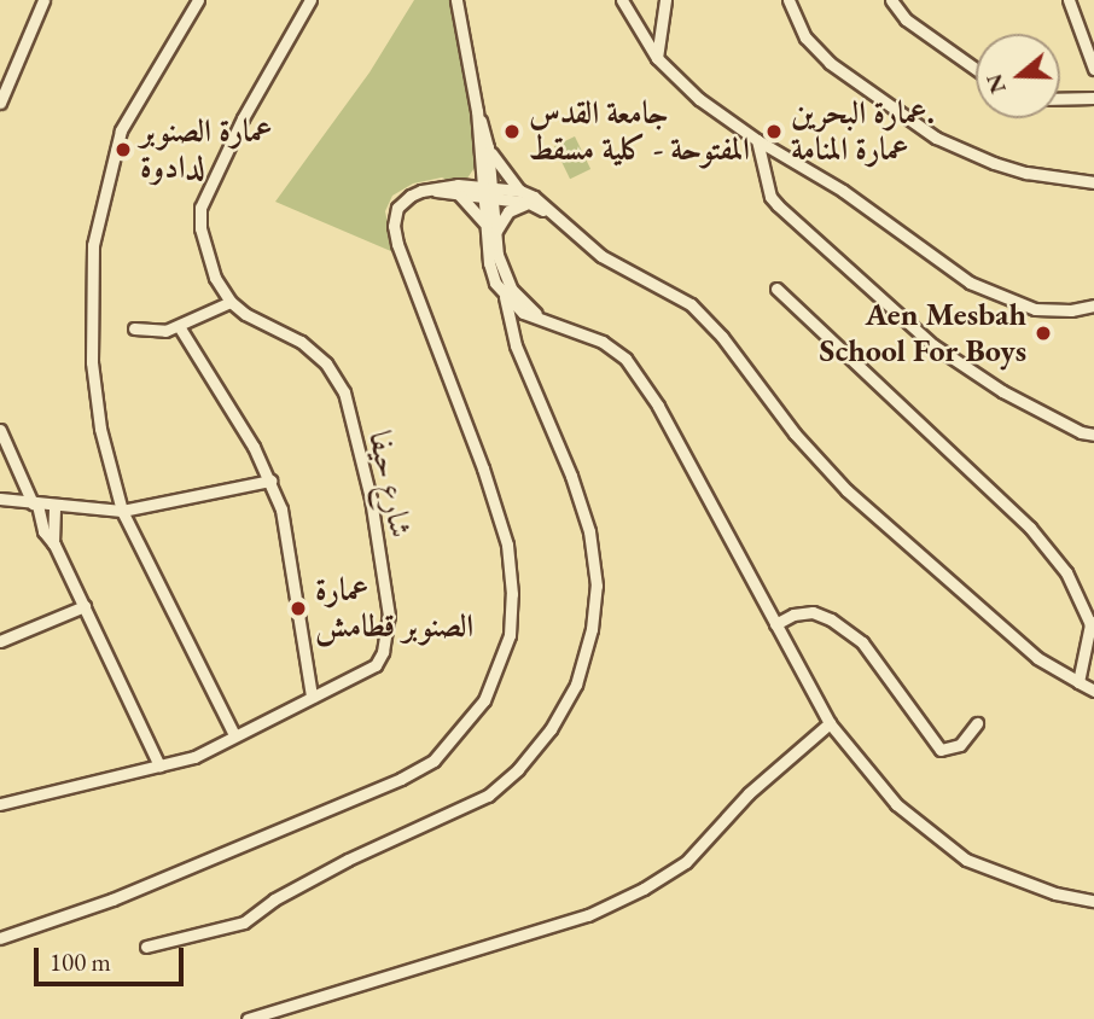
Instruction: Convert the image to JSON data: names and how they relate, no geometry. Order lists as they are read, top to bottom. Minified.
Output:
{"streets":{"street":["شارع حيفا"]},"places":["جامعة القدس المفتوحة - كلية مسقط","عمارة البحرين. عمارة المنامة","عمارة الصنوبر لدادوة","Aen Mesbah School For Boys","عمارة الصنوبر قطامش"],"scale_bar":"100 m","north":"left"}
